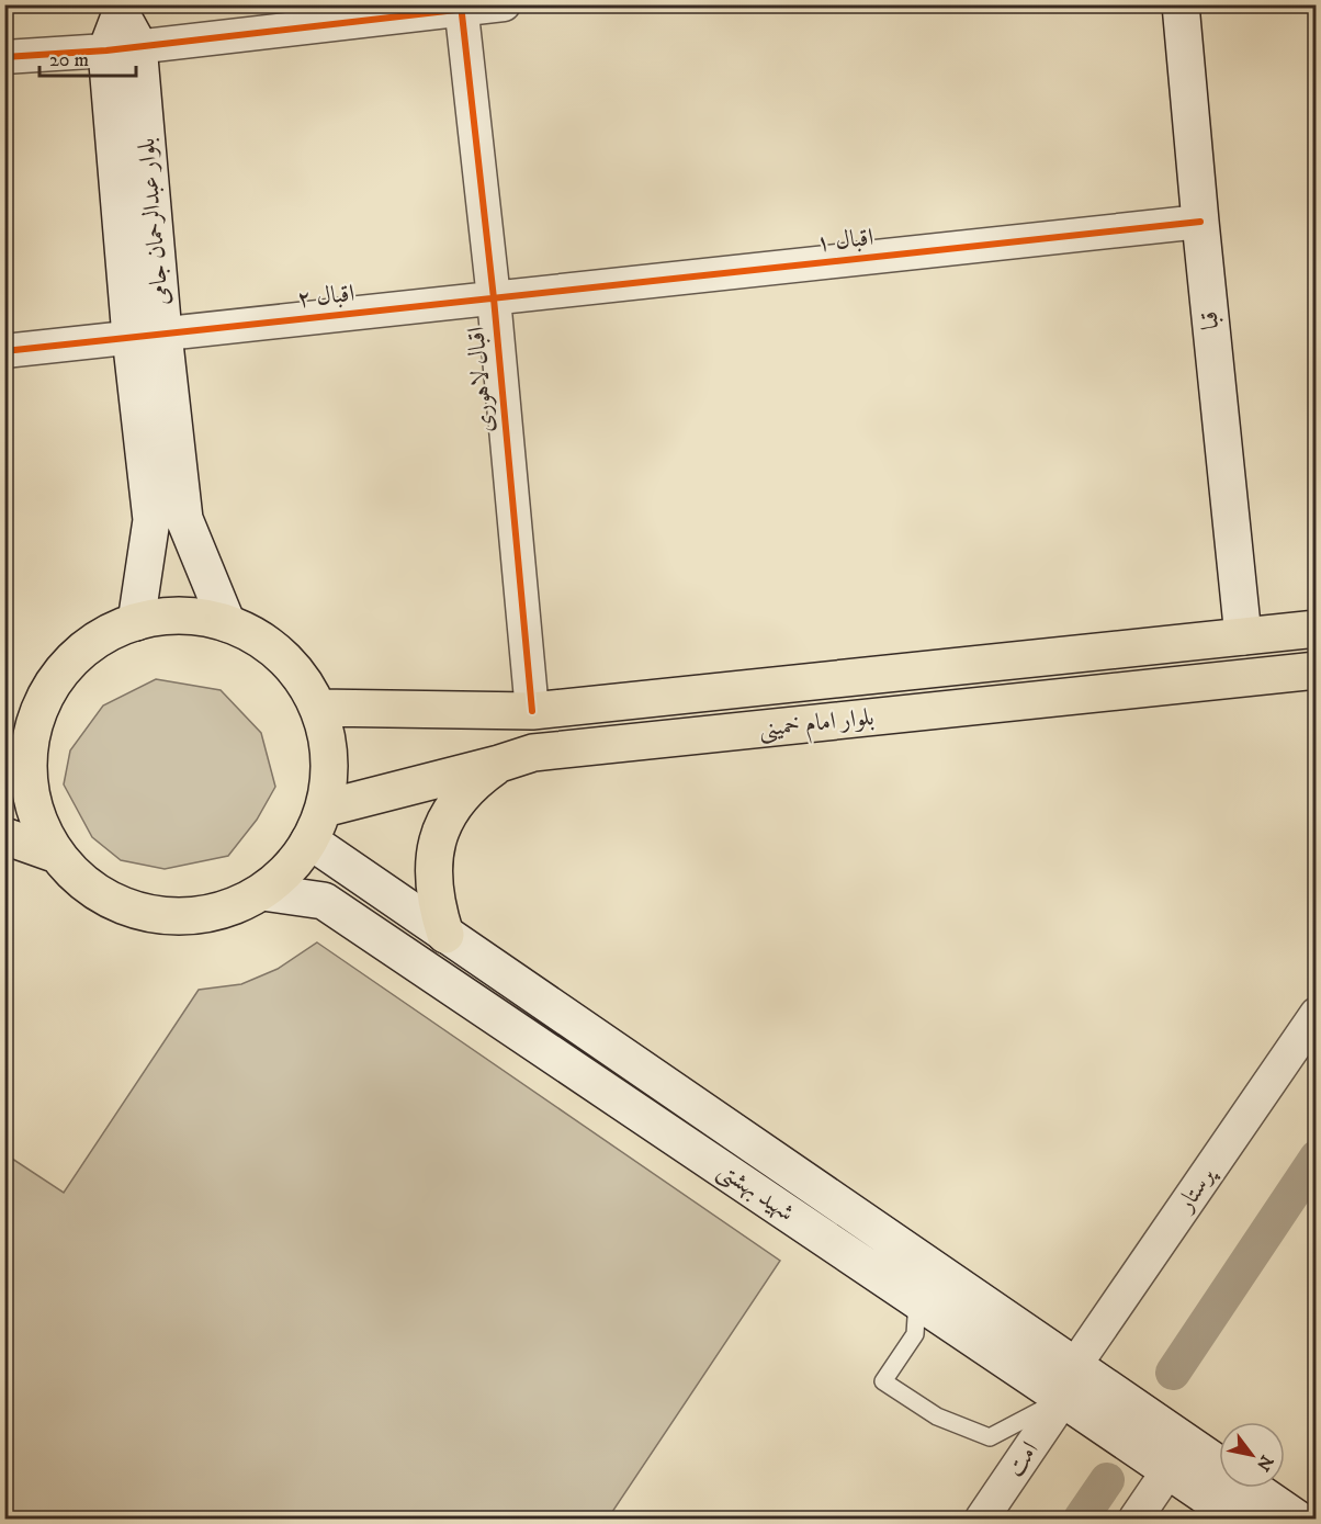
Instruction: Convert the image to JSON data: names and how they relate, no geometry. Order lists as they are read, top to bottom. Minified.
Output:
{"streets":{"main road":["بلوار عبدالرحمان جامی","قبا","بلوار امام خمینی","شهید بهشتی"],"street":["اقبال ۱","اقبال ۲","اقبال لاهوری","پرستار","امت"]},"crossings":[["بلوار عبدالرحمان جامی","اقبال ۲"],["اقبال ۱","اقبال ۲"],["اقبال ۱","قبا"],["اقبال ۱","اقبال لاهوری"],["اقبال ۲","اقبال لاهوری"],["قبا","بلوار امام خمینی"],["اقبال لاهوری","بلوار امام خمینی"],["بلوار امام خمینی","شهید بهشتی"],["پرستار","شهید بهشتی"],["شهید بهشتی","امت"]],"scale_bar":"20 m","north":"bottom right"}
